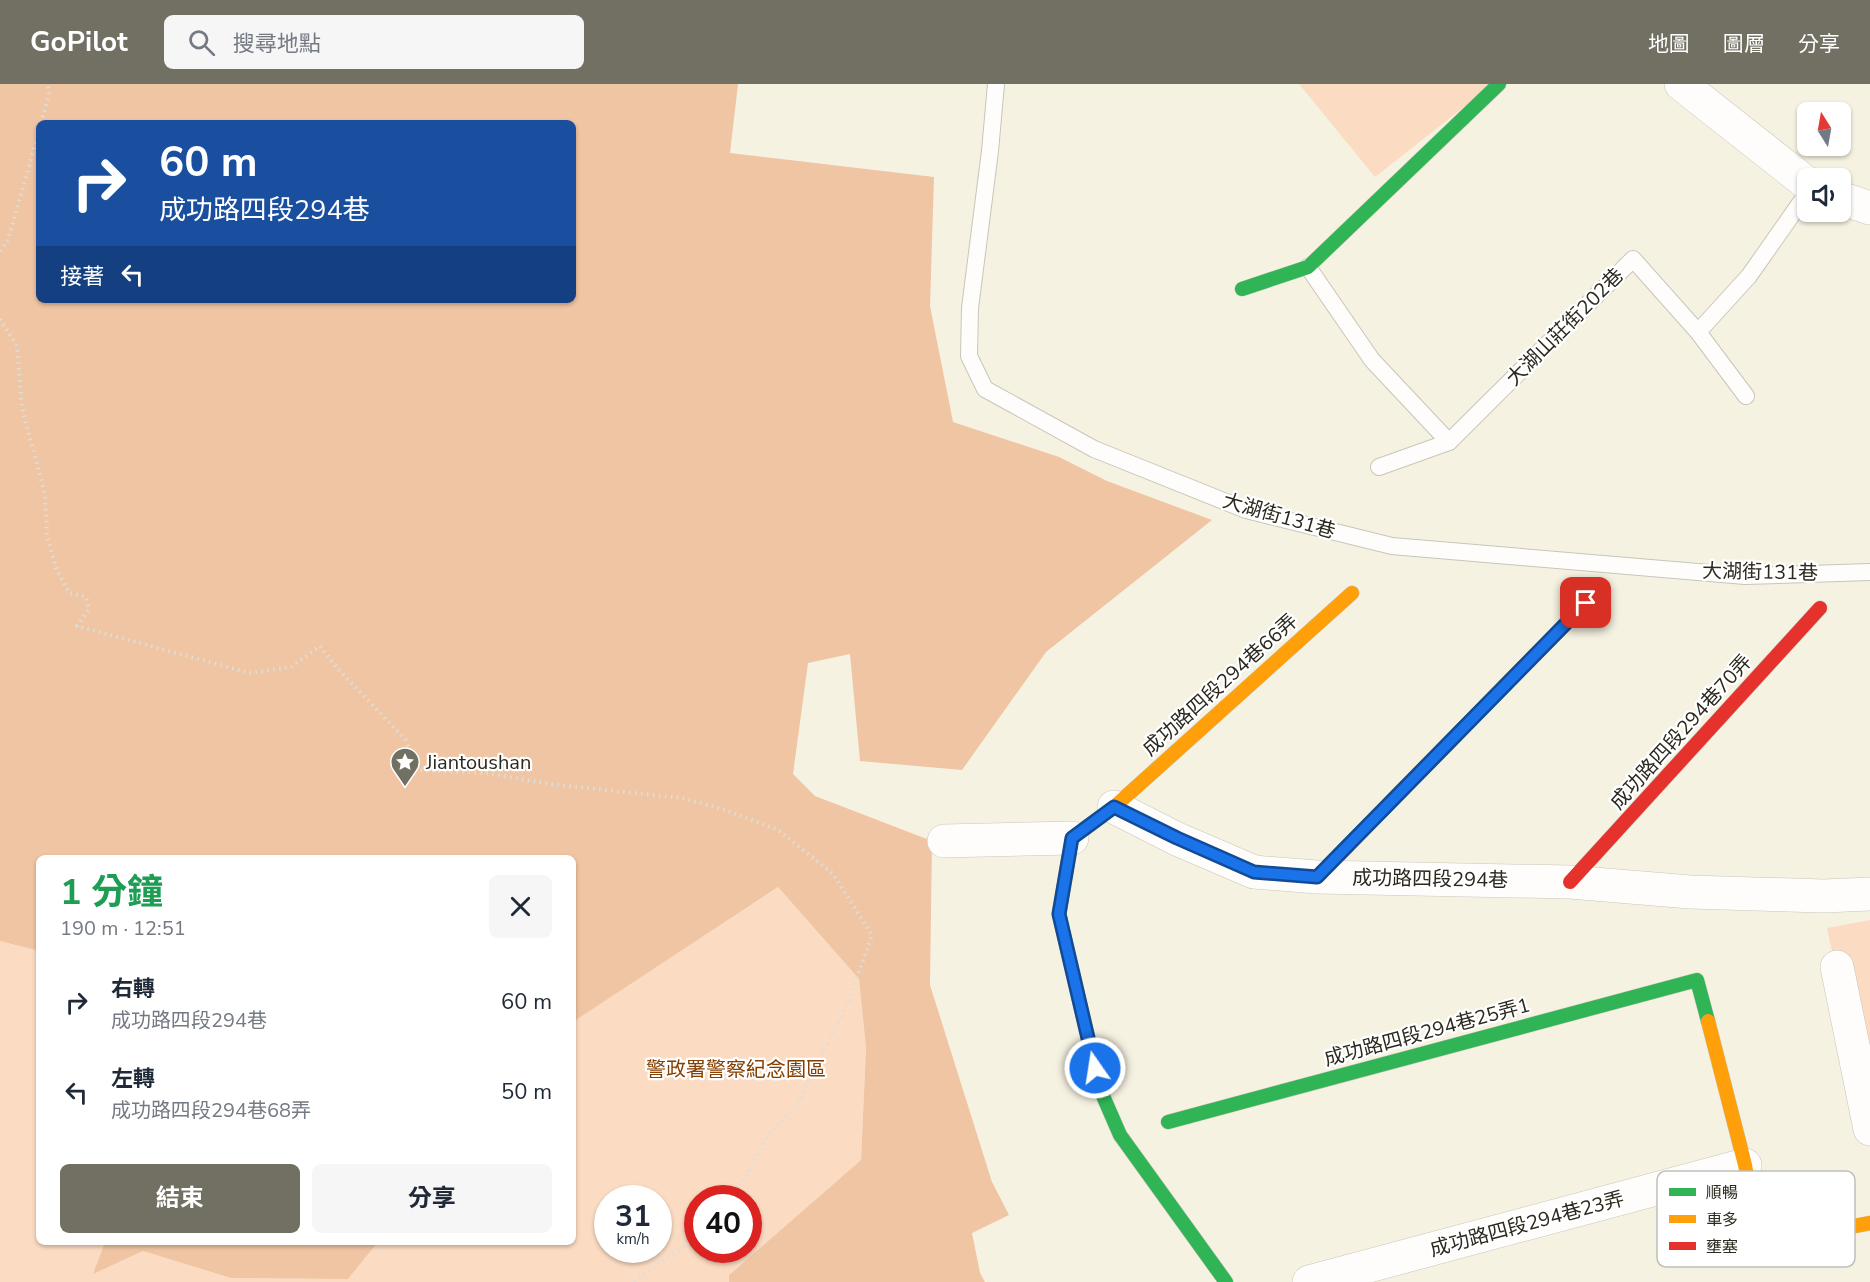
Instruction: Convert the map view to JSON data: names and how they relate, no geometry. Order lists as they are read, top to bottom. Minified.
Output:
{"streets":{"street":["成功路四段294巷66弄","成功路四段294巷70弄","成功路四段294巷","成功路四段294巷25弄1","成功路四段294巷23弄"],"lane":["大湖山莊街202巷","大湖街131巷"]},"crossings":[["成功路四段294巷66弄","成功路四段294巷"],["成功路四段294巷70弄","成功路四段294巷"],["成功路四段294巷25弄1","成功路四段294巷23弄"]],"parks":["警政署警察紀念園區"],"places":{"place":["Jiantoushan"]},"legend":["順暢","車多","壅塞"],"north":"top","page":{"header":"GoPilot","search":"搜尋地點","nav":["地圖","圖層","分享"],"turn":["60 m","成功路四段294巷"],"then":"接著","heading":["1 分鐘","190 m · 12:51"],"list":[{"name":"右轉","note":"成功路四段294巷","value":"60 m"},{"name":"左轉","note":"成功路四段294巷68弄","value":"50 m"}],"buttons":["結束","分享"],"speed":"31 km/h","limit":"40"}}
